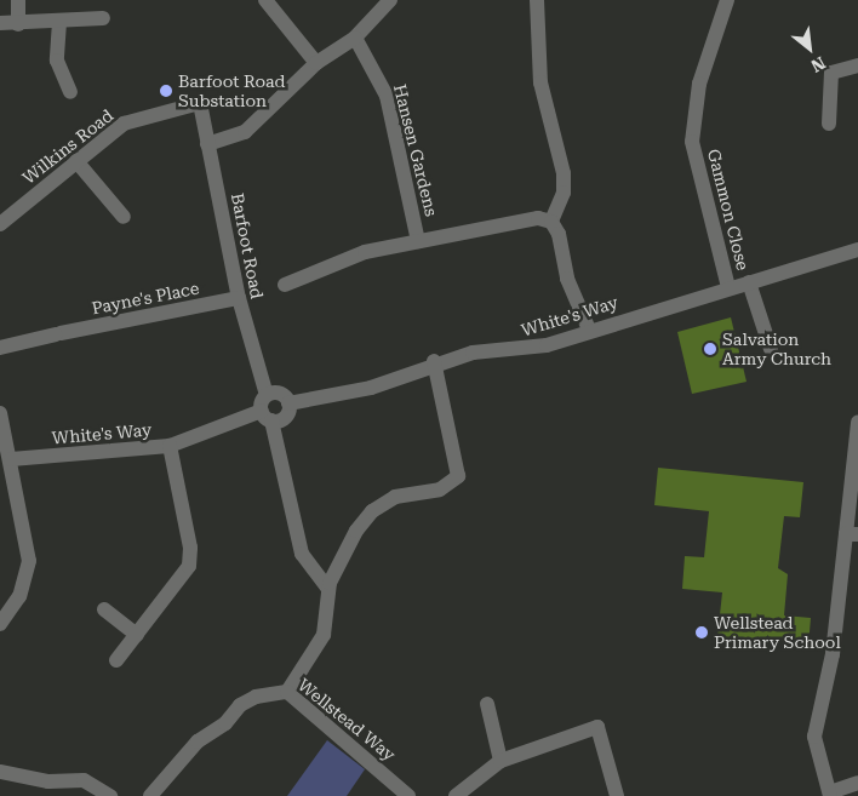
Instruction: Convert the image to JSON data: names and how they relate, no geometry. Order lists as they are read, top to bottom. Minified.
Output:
{"streets":{"street":["Wilkins Road","Hansen Gardens","Gammon Close","Barfoot Road","Payne's Place","White's Way","Wellstead Way"]},"crossings":[["Wilkins Road","Barfoot Road"],["Gammon Close","White's Way"],["Barfoot Road","Payne's Place"]],"places":["Barfoot Road Substation","Salvation Army Church","Wellstead Primary School"],"north":"bottom right"}
